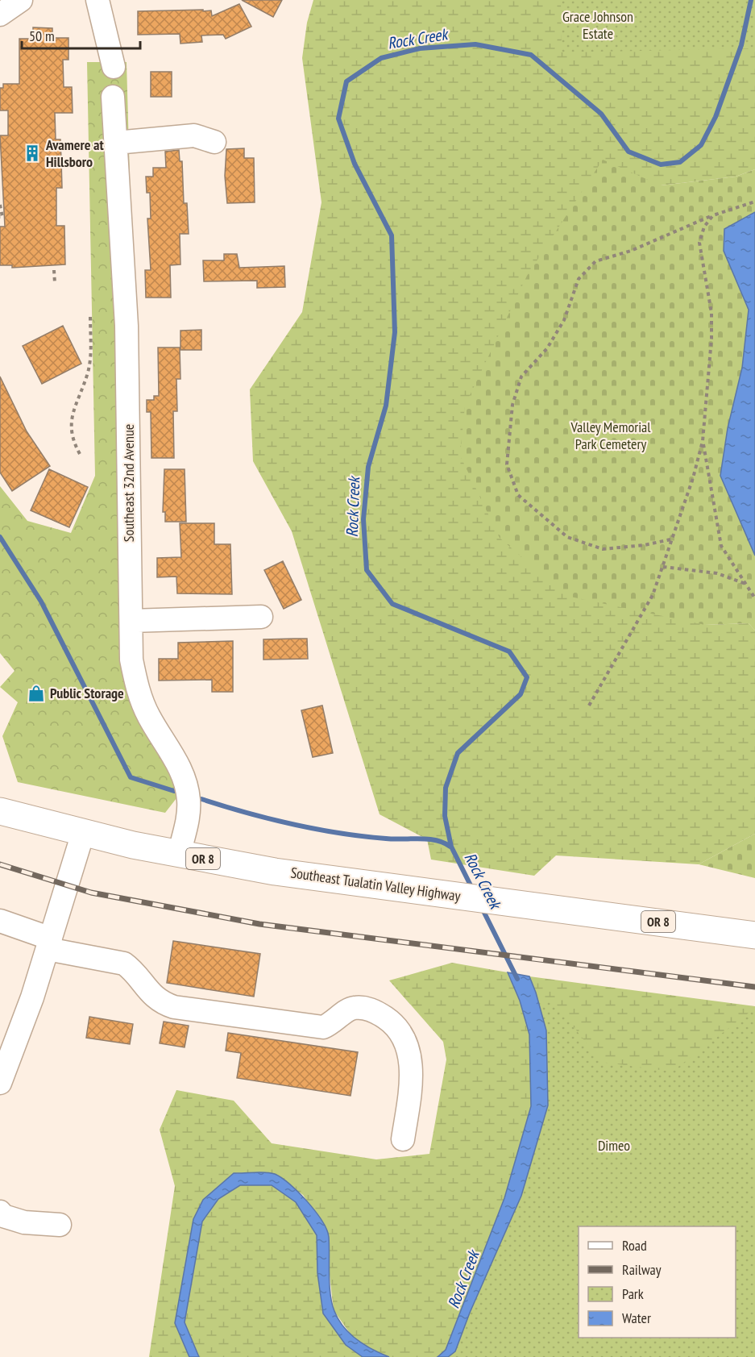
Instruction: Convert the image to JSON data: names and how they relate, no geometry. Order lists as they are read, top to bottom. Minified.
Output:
{"streets":{"main road":["OR 8","Southeast Tualatin Valley Highway"],"street":["Southeast 32nd Avenue"]},"crossings":[["Southeast 32nd Avenue","Southeast Tualatin Valley Highway"]],"water":["Rock Creek"],"parks":["Grace Johnson Estate","Valley Memorial Park Cemetery","Dimeo"],"places":{"building":["Avamere at Hillsboro"],"shop":["Public Storage"]},"legend":["Road","Railway","Park","Water"],"scale_bar":"50 m"}
